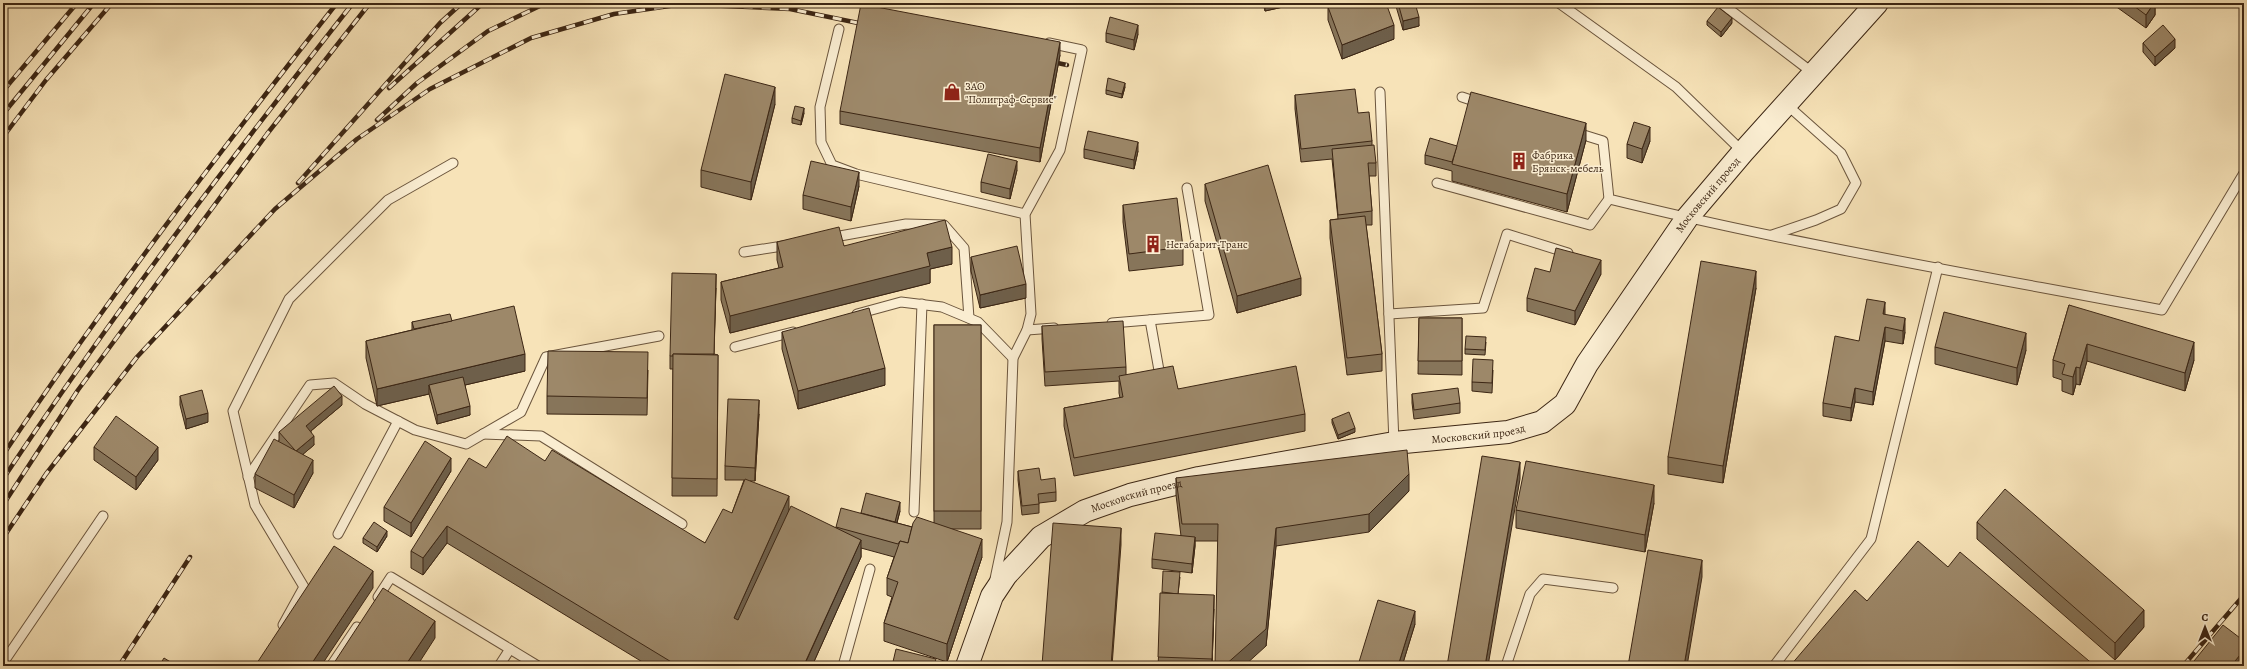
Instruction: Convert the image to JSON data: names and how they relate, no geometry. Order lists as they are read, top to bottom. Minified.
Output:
{"streets":{"street":["Московский проезд"]},"places":{"shop":["ЗАО \"Полиграф-Сервис\""],"building":["Фабрика Брянск-мебель","Негабарит-Транс"]},"north":"top"}
